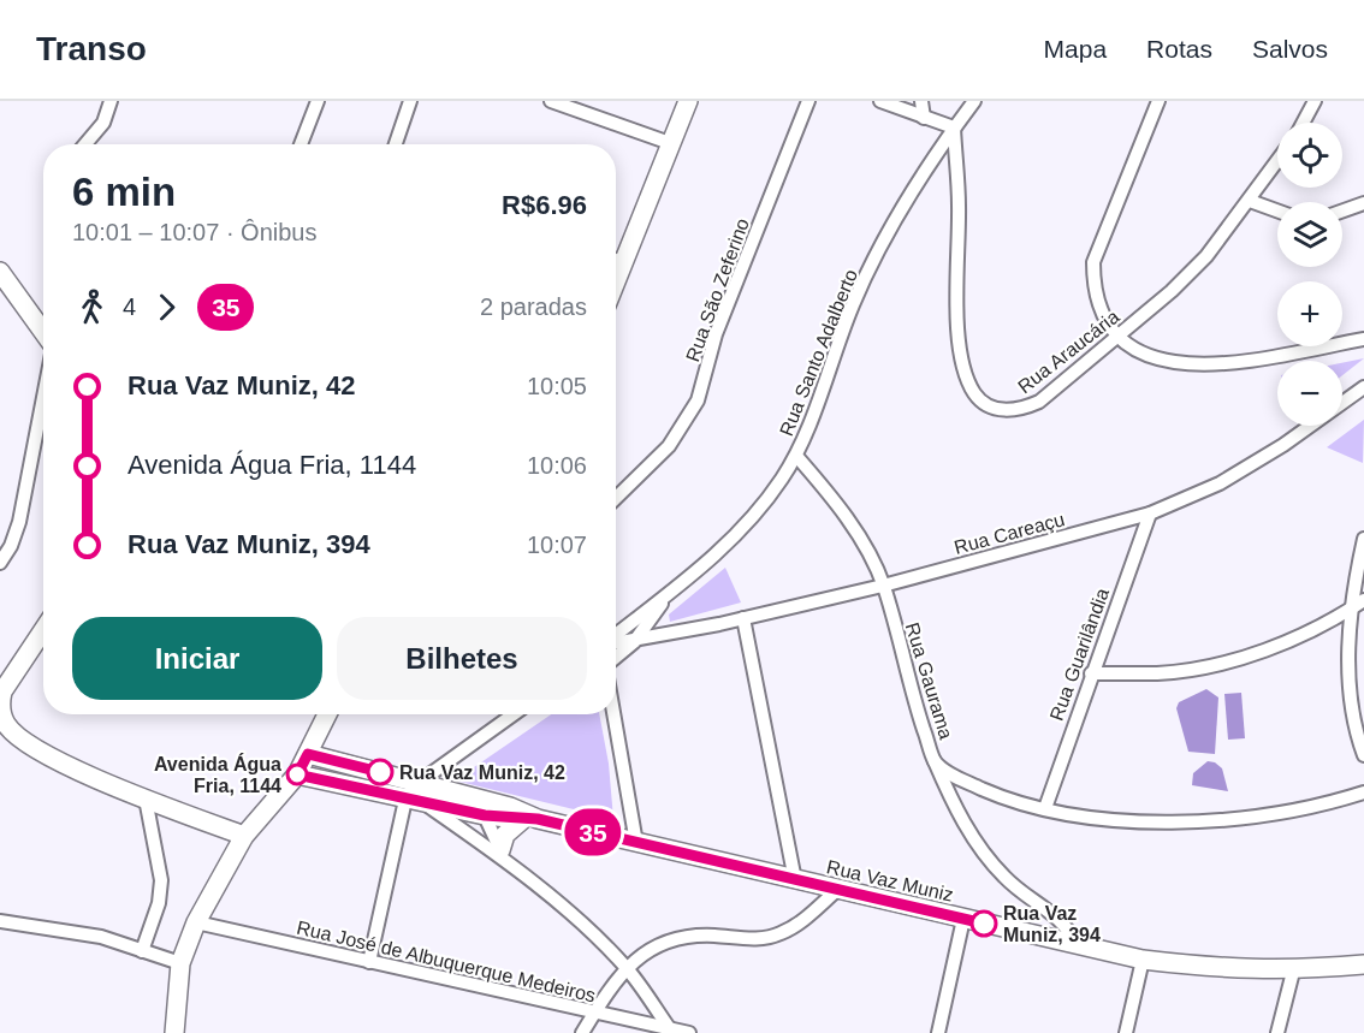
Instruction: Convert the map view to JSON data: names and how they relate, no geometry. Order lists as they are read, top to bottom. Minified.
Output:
{"streets":{"street":["Rua São Zeferino","Rua Araucária","Rua Santo Adalberto","Rua Careaçu","Rua Guarilândia","Rua Gaurama","Rua Vaz Muniz","Rua José de Albuquerque Medeiros"]},"crossings":[["Rua Araucária","Rua Santo Adalberto"],["Rua Santo Adalberto","Rua Careaçu"],["Rua Santo Adalberto","Rua Gaurama"],["Rua Careaçu","Rua Guarilândia"],["Rua Careaçu","Rua Gaurama"],["Rua Guarilândia","Rua Gaurama"]],"places":["Rua Vaz Muniz, 42","Avenida Água Fria, 1144","Rua Vaz Muniz, 394"],"lines":["bus line 35"],"page":{"header":"Transo","nav":["Mapa","Rotas","Salvos"],"on_map":"35","map_buttons":["+","−"],"heading":["6 min","10:01 – 10:07 · Ônibus","R$6.96"],"legs":["4","35","2 paradas"],"list":[{"name":"Rua Vaz Muniz, 42","value":"10:05"},{"name":"Avenida Água Fria, 1144","value":"10:06"},{"name":"Rua Vaz Muniz, 394","value":"10:07"}],"buttons":["Iniciar","Bilhetes"]}}
